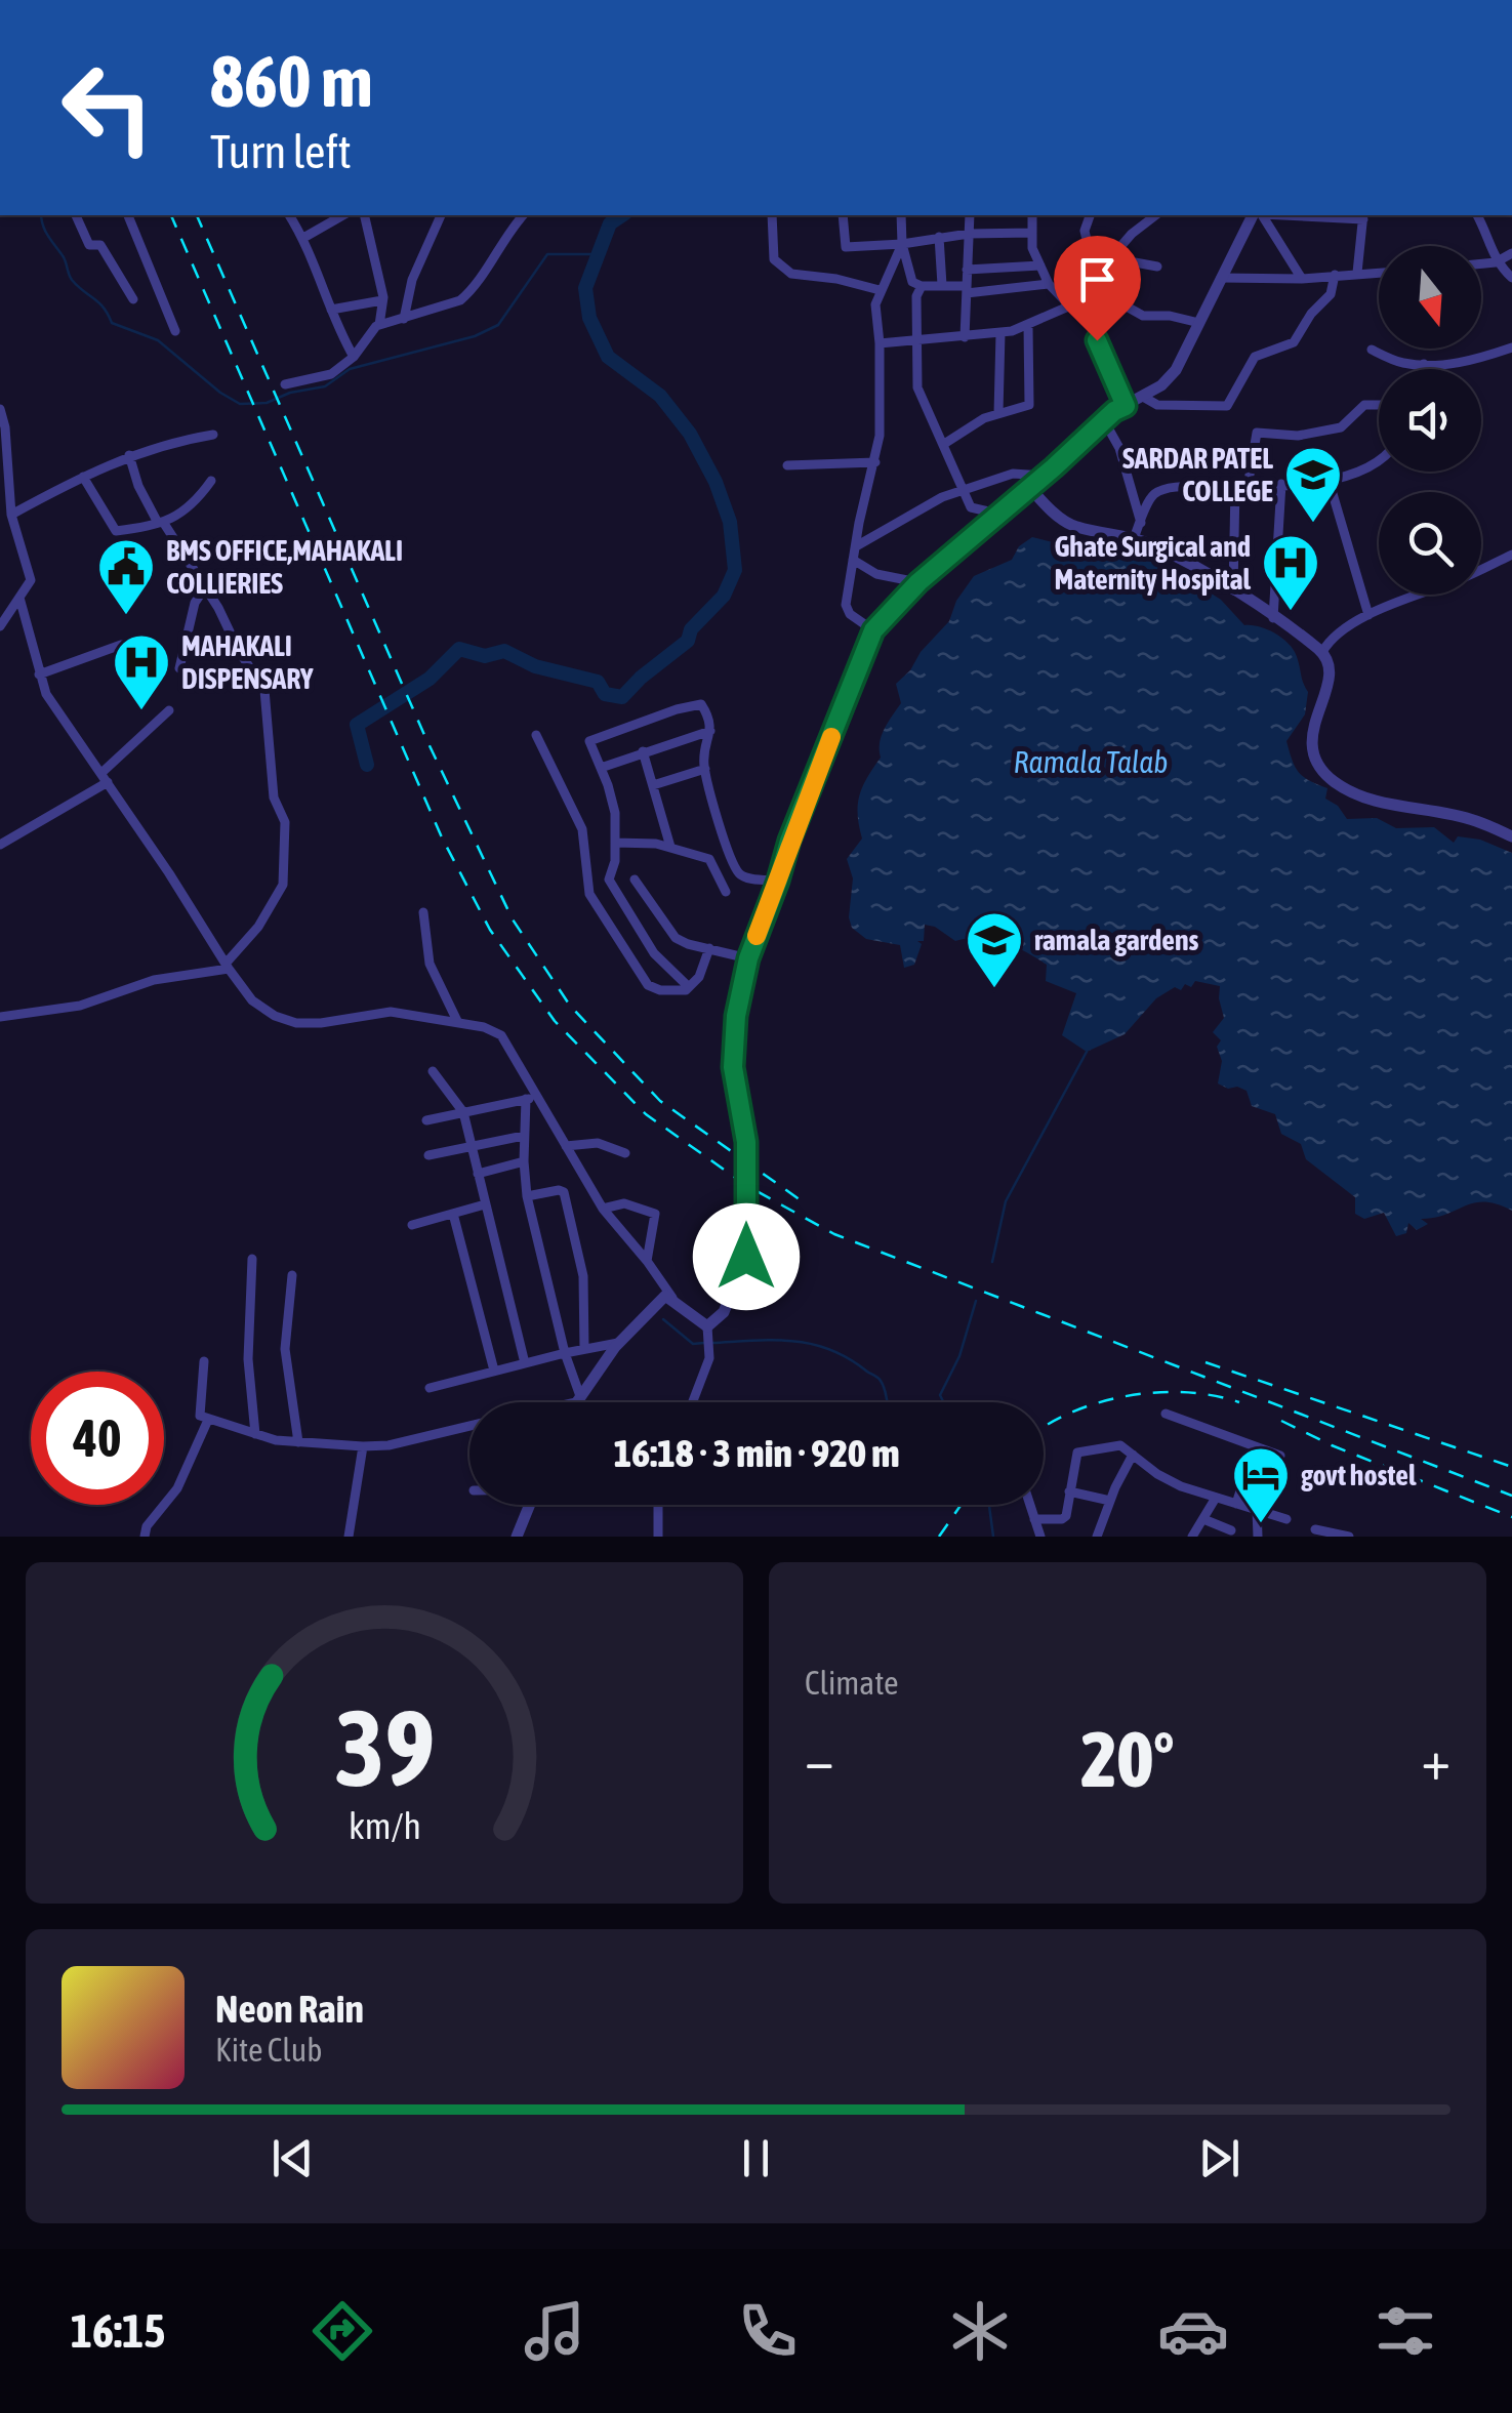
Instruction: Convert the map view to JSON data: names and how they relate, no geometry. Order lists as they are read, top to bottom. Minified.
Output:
{"water":["Ramala Talab"],"places":{"school or university":["SARDAR PATEL COLLEGE","ramala gardens"],"hospital":["Ghate Surgical and Maternity Hospital","MAHAKALI DISPENSARY"],"public building":["BMS OFFICE,MAHAKALI COLLIERIES"],"hotel":["govt hostel"]},"north":"bottom","page":{"turn":["860 m","Turn left"],"limit":"40","trip":"16:18 · 3 min · 920 m","tile":"Climate","heat":["−","20°","+"],"song":["Neon Rain","Kite Club"],"tabs":"16:15","gauge":["39","km/h"]}}
